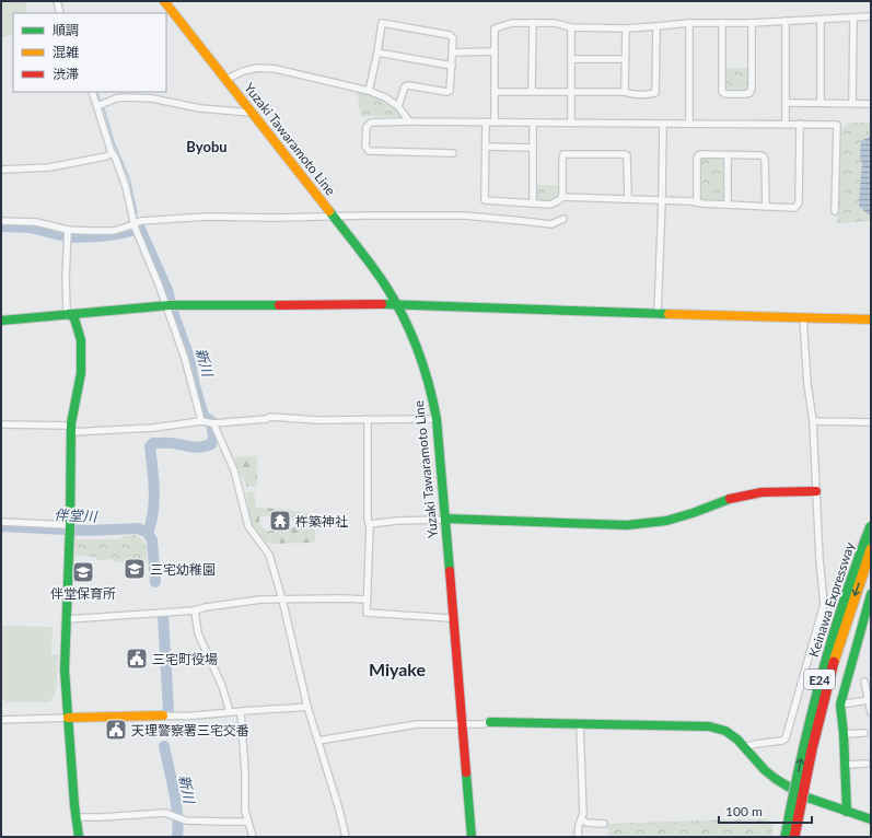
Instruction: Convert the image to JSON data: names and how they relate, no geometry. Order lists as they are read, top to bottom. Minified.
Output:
{"streets":{"main road":["Yuzaki Tawaramoto Line","Keinawa Expressway","E24"]},"districts":["Byobu","Miyake"],"water":["新川","伴堂川"],"places":{"temple":["杵築神社"],"school or university":["三宅幼稚園","伴堂保育所"],"public building":["三宅町役場","天理警察署三宅交番"]},"legend":["順調","混雑","渋滞"],"scale_bar":"100 m"}
